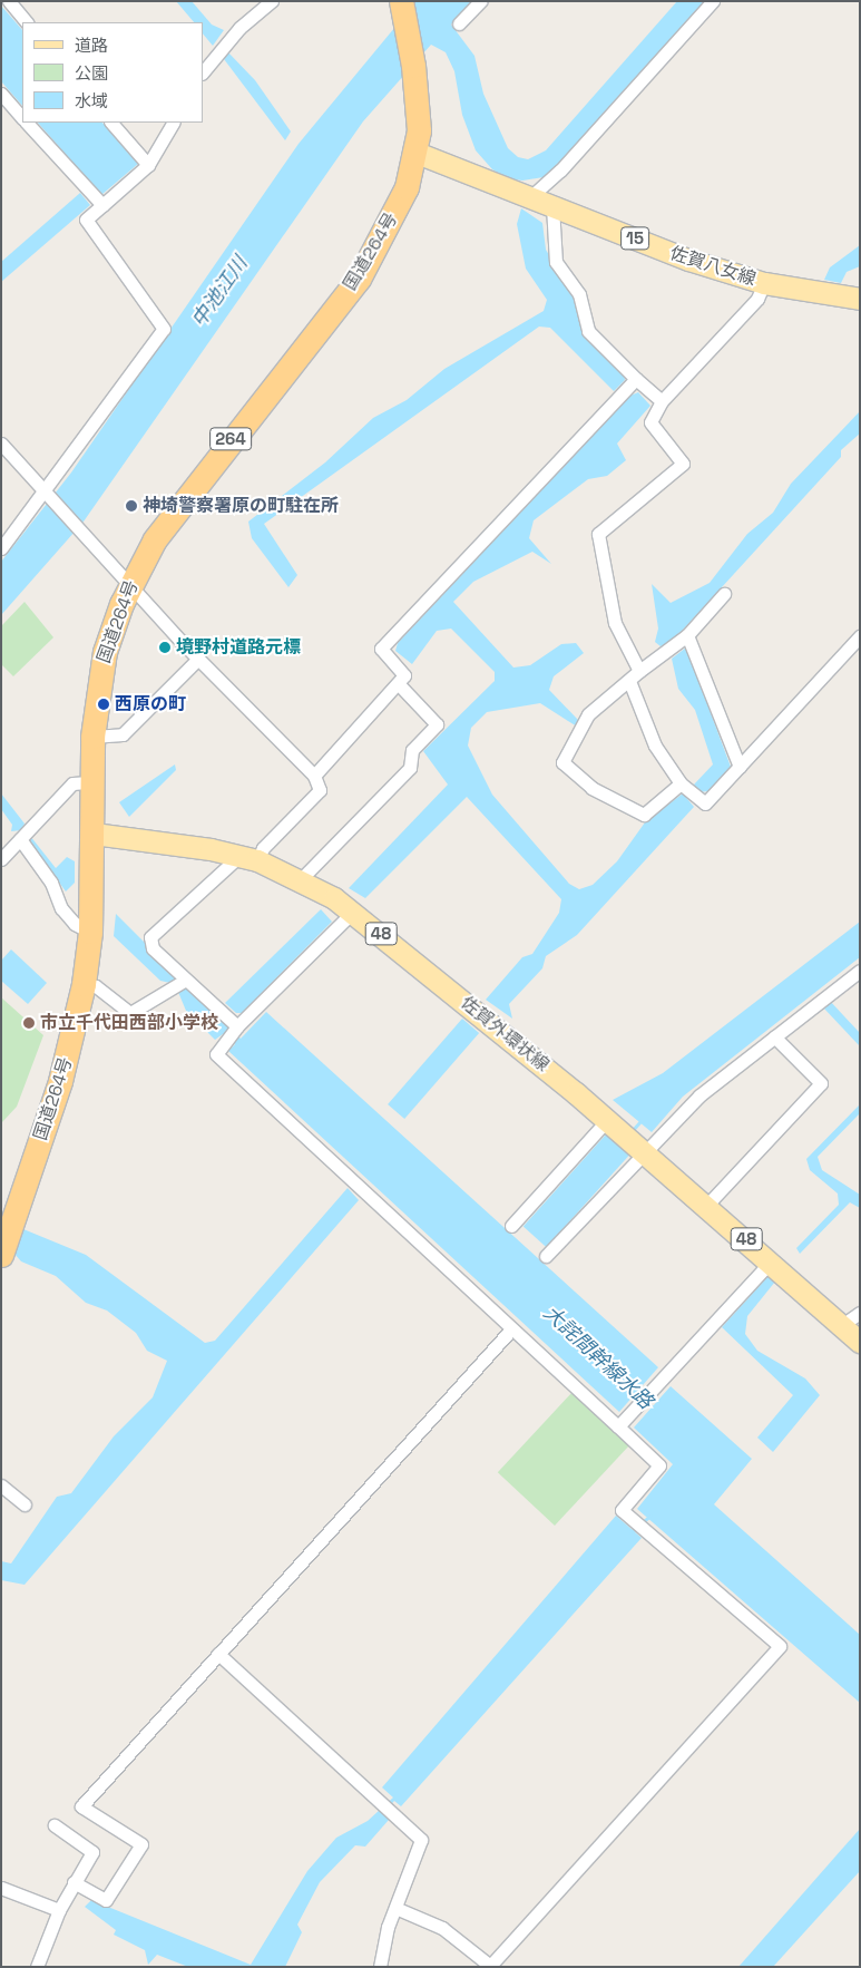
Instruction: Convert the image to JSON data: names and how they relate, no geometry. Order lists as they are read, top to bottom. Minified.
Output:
{"streets":{"highway":["国道264号","264"],"main road":["15","佐賀八女線","48","佐賀外環状線"]},"crossings":[["国道264号","佐賀八女線"],["国道264号","佐賀外環状線"]],"water":["中池江川","大詫間幹線水路"],"places":["神埼警察署原の町駐在所","境野村道路元標","西原の町","市立千代田西部小学校"],"legend":["道路","公園","水域"]}
